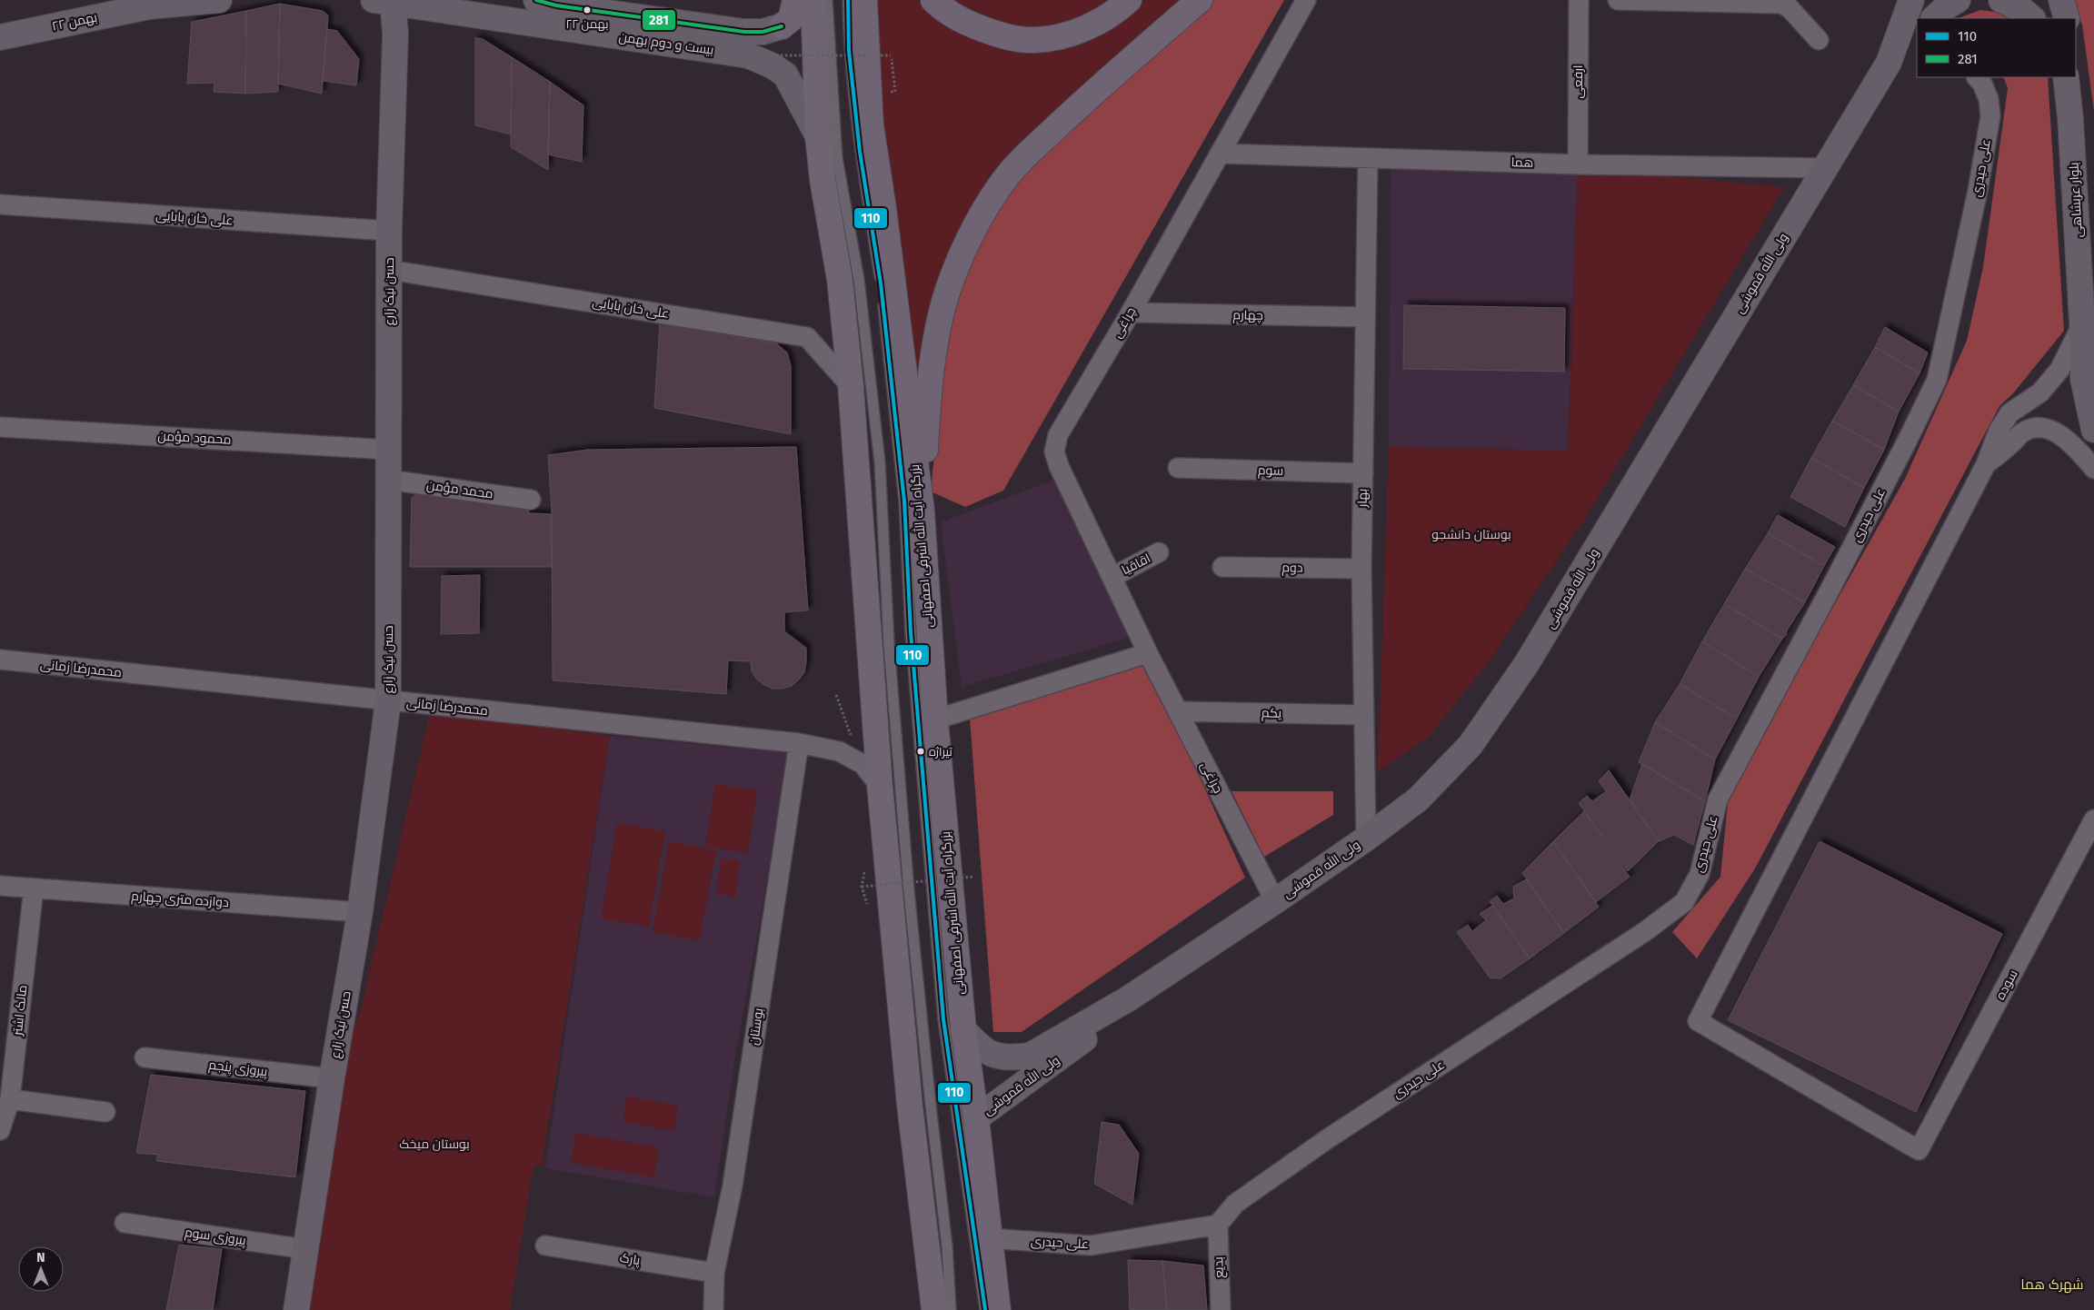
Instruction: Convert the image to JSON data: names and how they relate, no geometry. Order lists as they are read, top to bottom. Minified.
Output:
{"streets":{"highway":["بزرگراه آیت الله اشرفی اصفهانی"],"street":["۲۲ بهمن","بیست و دوم بهمن","ارفعی","هما","علی حیدری","بلوار عربشاهی","علی خان بابایی","ولی الله قموشی","حسن نیک زارع","چهارم","چراغی","محمود مؤمن","سوم","محمد مؤمن","بهار","اقاقیا","دوم","محمدرضا زمانی","یکم","دوازده متری چهارم","سوده","مالک اشتر","بوستان","پیروزی پنجم","پیروزی سوم","پارک","بدیع"]},"crossings":[["بیست و دوم بهمن","حسن نیک زارع"],["ارفعی","هما"],["هما","ولی الله قموشی"],["هما","چراغی"],["هما","بهار"],["علی حیدری","بزرگراه آیت الله اشرفی اصفهانی"],["علی حیدری","بدیع"],["علی خان بابایی","حسن نیک زارع"],["ولی الله قموشی","چراغی"],["ولی الله قموشی","بهار"],["ولی الله قموشی","بزرگراه آیت الله اشرفی اصفهانی"],["حسن نیک زارع","محمود مؤمن"],["حسن نیک زارع","محمد مؤمن"],["حسن نیک زارع","محمدرضا زمانی"],["حسن نیک زارع","دوازده متری چهارم"],["حسن نیک زارع","پیروزی پنجم"],["حسن نیک زارع","پیروزی سوم"],["چهارم","چراغی"],["چهارم","بهار"],["چراغی","اقاقیا"],["چراغی","یکم"],["سوم","بهار"],["بهار","دوم"],["بهار","یکم"],["محمدرضا زمانی","بوستان"],["دوازده متری چهارم","مالک اشتر"],["بوستان","پارک"]],"districts":["شهرک هما"],"parks":["بوستان دانشجو","بوستان میخک"],"places":["۲۲ بهمن","تیراژه"],"lines":["transit line 110","transit line 281"],"legend":["110","281"],"north":"top"}
